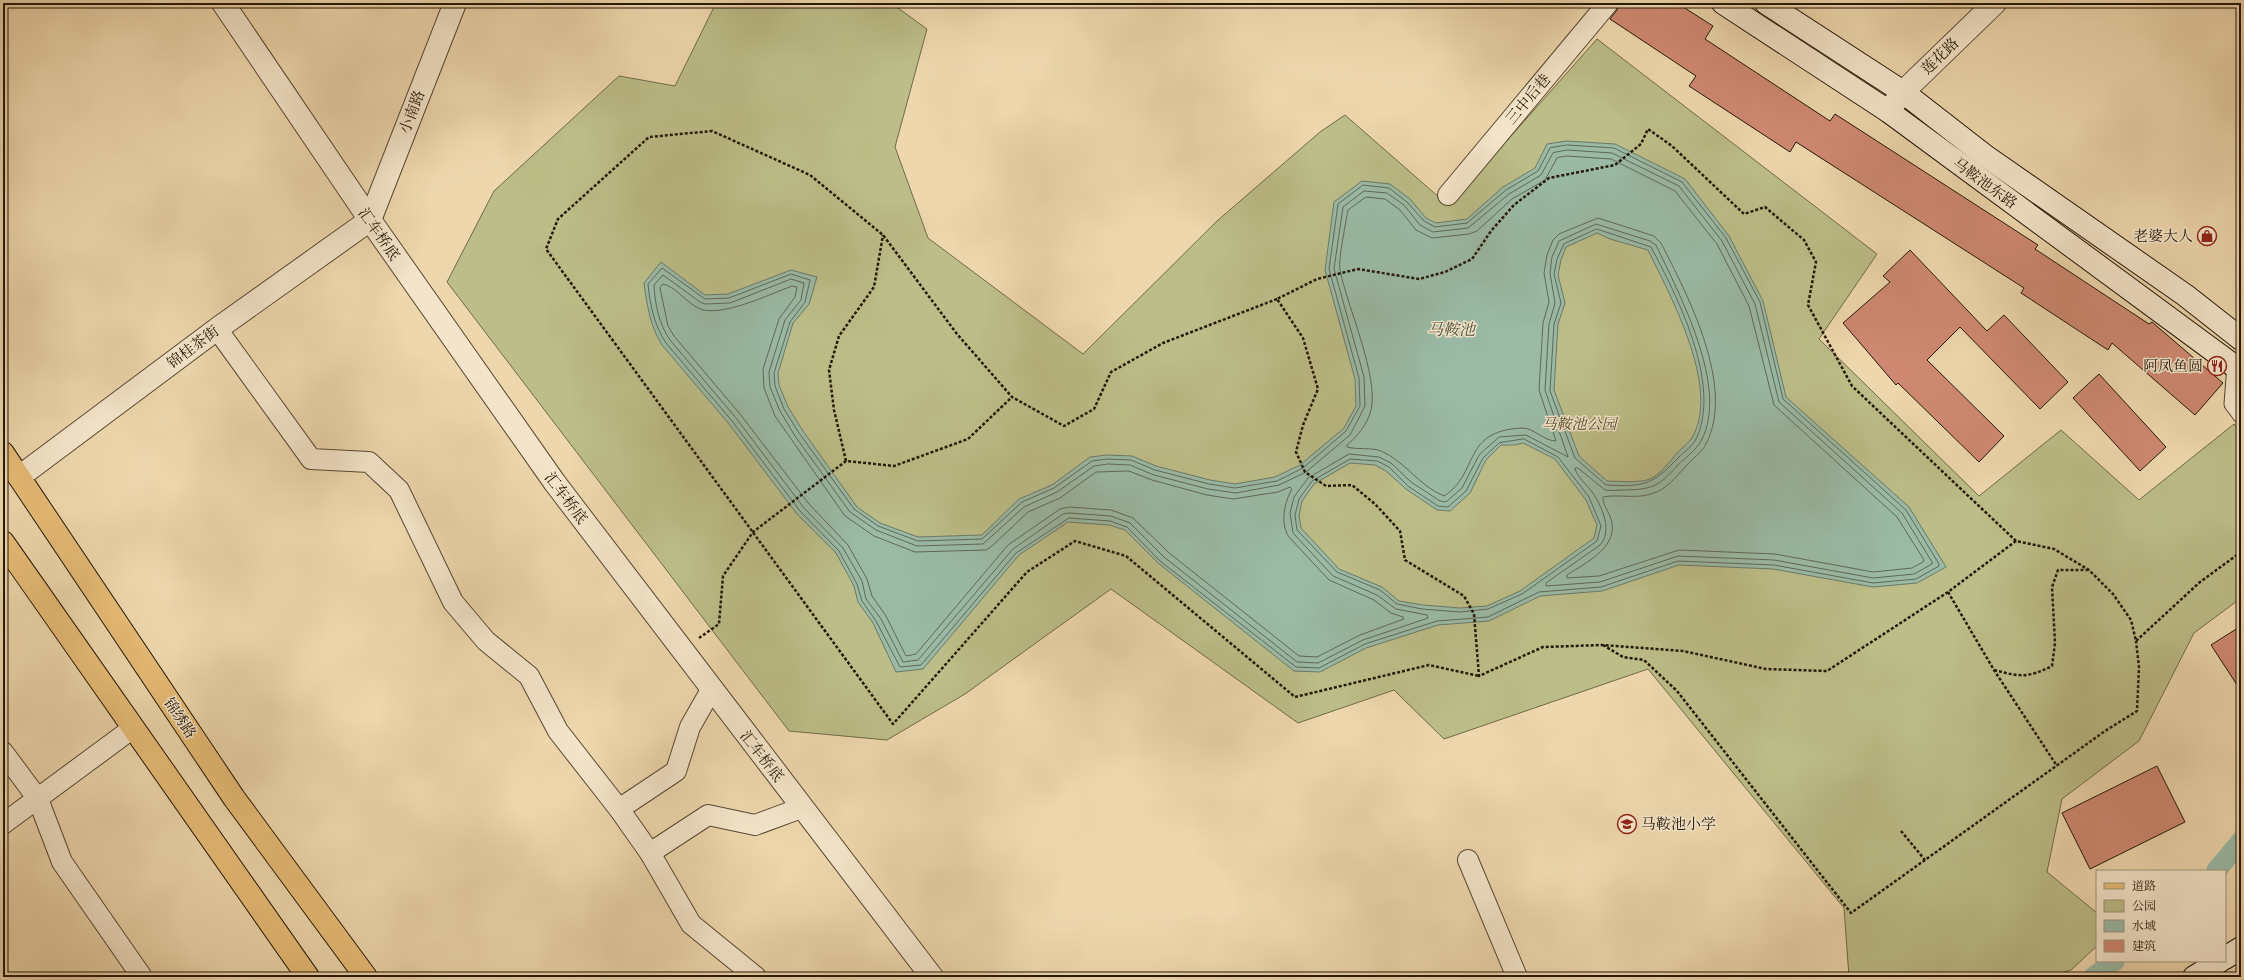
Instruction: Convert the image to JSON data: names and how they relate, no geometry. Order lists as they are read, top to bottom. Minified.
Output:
{"streets":{"main road":["锦绣路"],"street":["莲花路","三中后巷","小南路","马鞍池东路","汇车桥底","锦桂茶街"]},"crossings":[["莲花路","马鞍池东路"],["小南路","汇车桥底"],["小南路","锦桂茶街"],["汇车桥底","锦桂茶街"],["锦桂茶街","锦绣路"]],"water":["马鞍池"],"parks":["马鞍池公园"],"places":{"shop":["老婆大人"],"restaurant":["阿凤鱼圆"],"school or university":["马鞍池小学"]},"legend":["道路","公园","水域","建筑"]}
